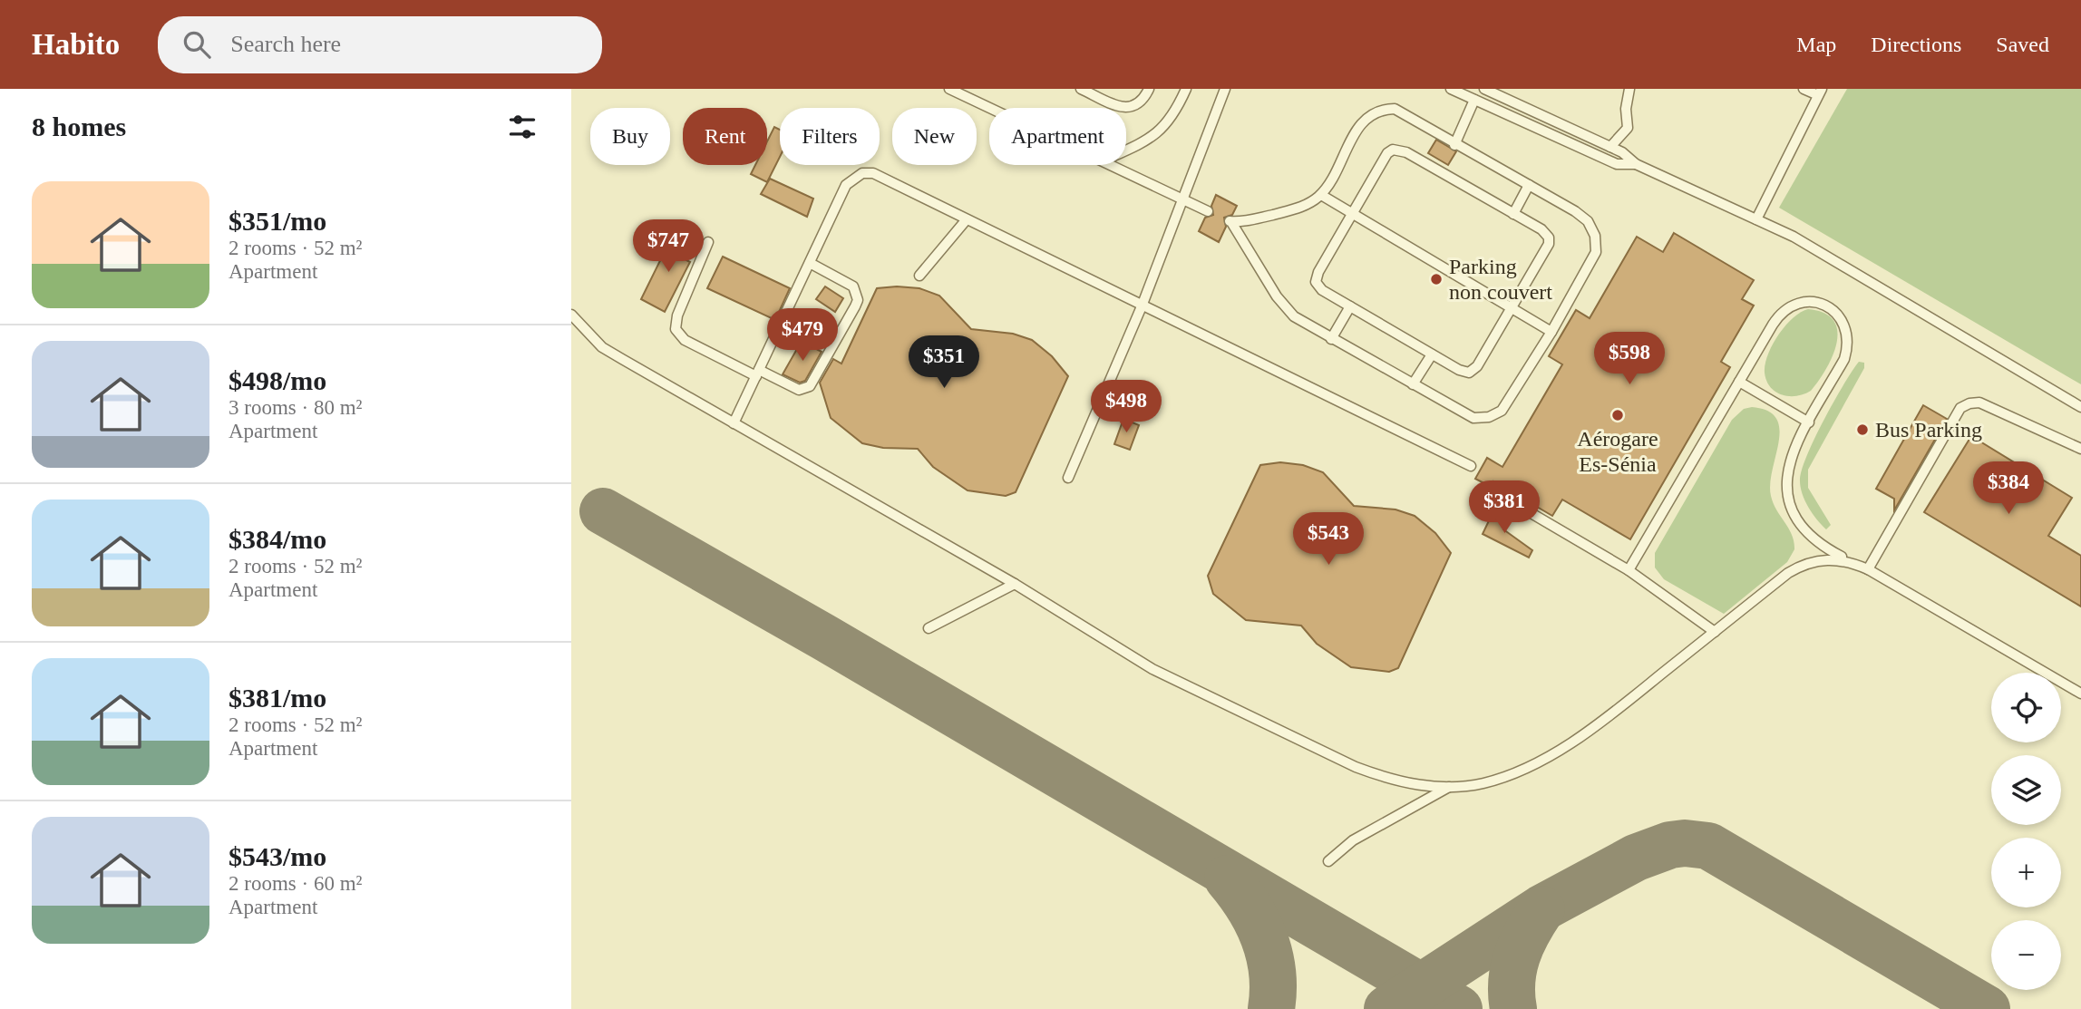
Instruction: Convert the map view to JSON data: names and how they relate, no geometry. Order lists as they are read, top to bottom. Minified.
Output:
{"places":["Parking non couvert","Aérogare Es-Sénia","Bus Parking"],"page":{"header":"Habito","search":"Search here","nav":["Map","Directions","Saved"],"heading":"8 homes","chip":["Buy","Rent","Filters","New","Apartment"],"list":[{"name":"$351/mo","note":"2 rooms · 52 m² · Apartment"},{"name":"$498/mo","note":"3 rooms · 80 m² · Apartment"},{"name":"$384/mo","note":"2 rooms · 52 m² · Apartment"},{"name":"$381/mo","note":"2 rooms · 52 m² · Apartment"},{"name":"$543/mo","note":"2 rooms · 60 m² · Apartment"}],"price":["$747","$479","$598","$351","$498","$384","$381","$543"],"map_buttons":["+","−"]}}
